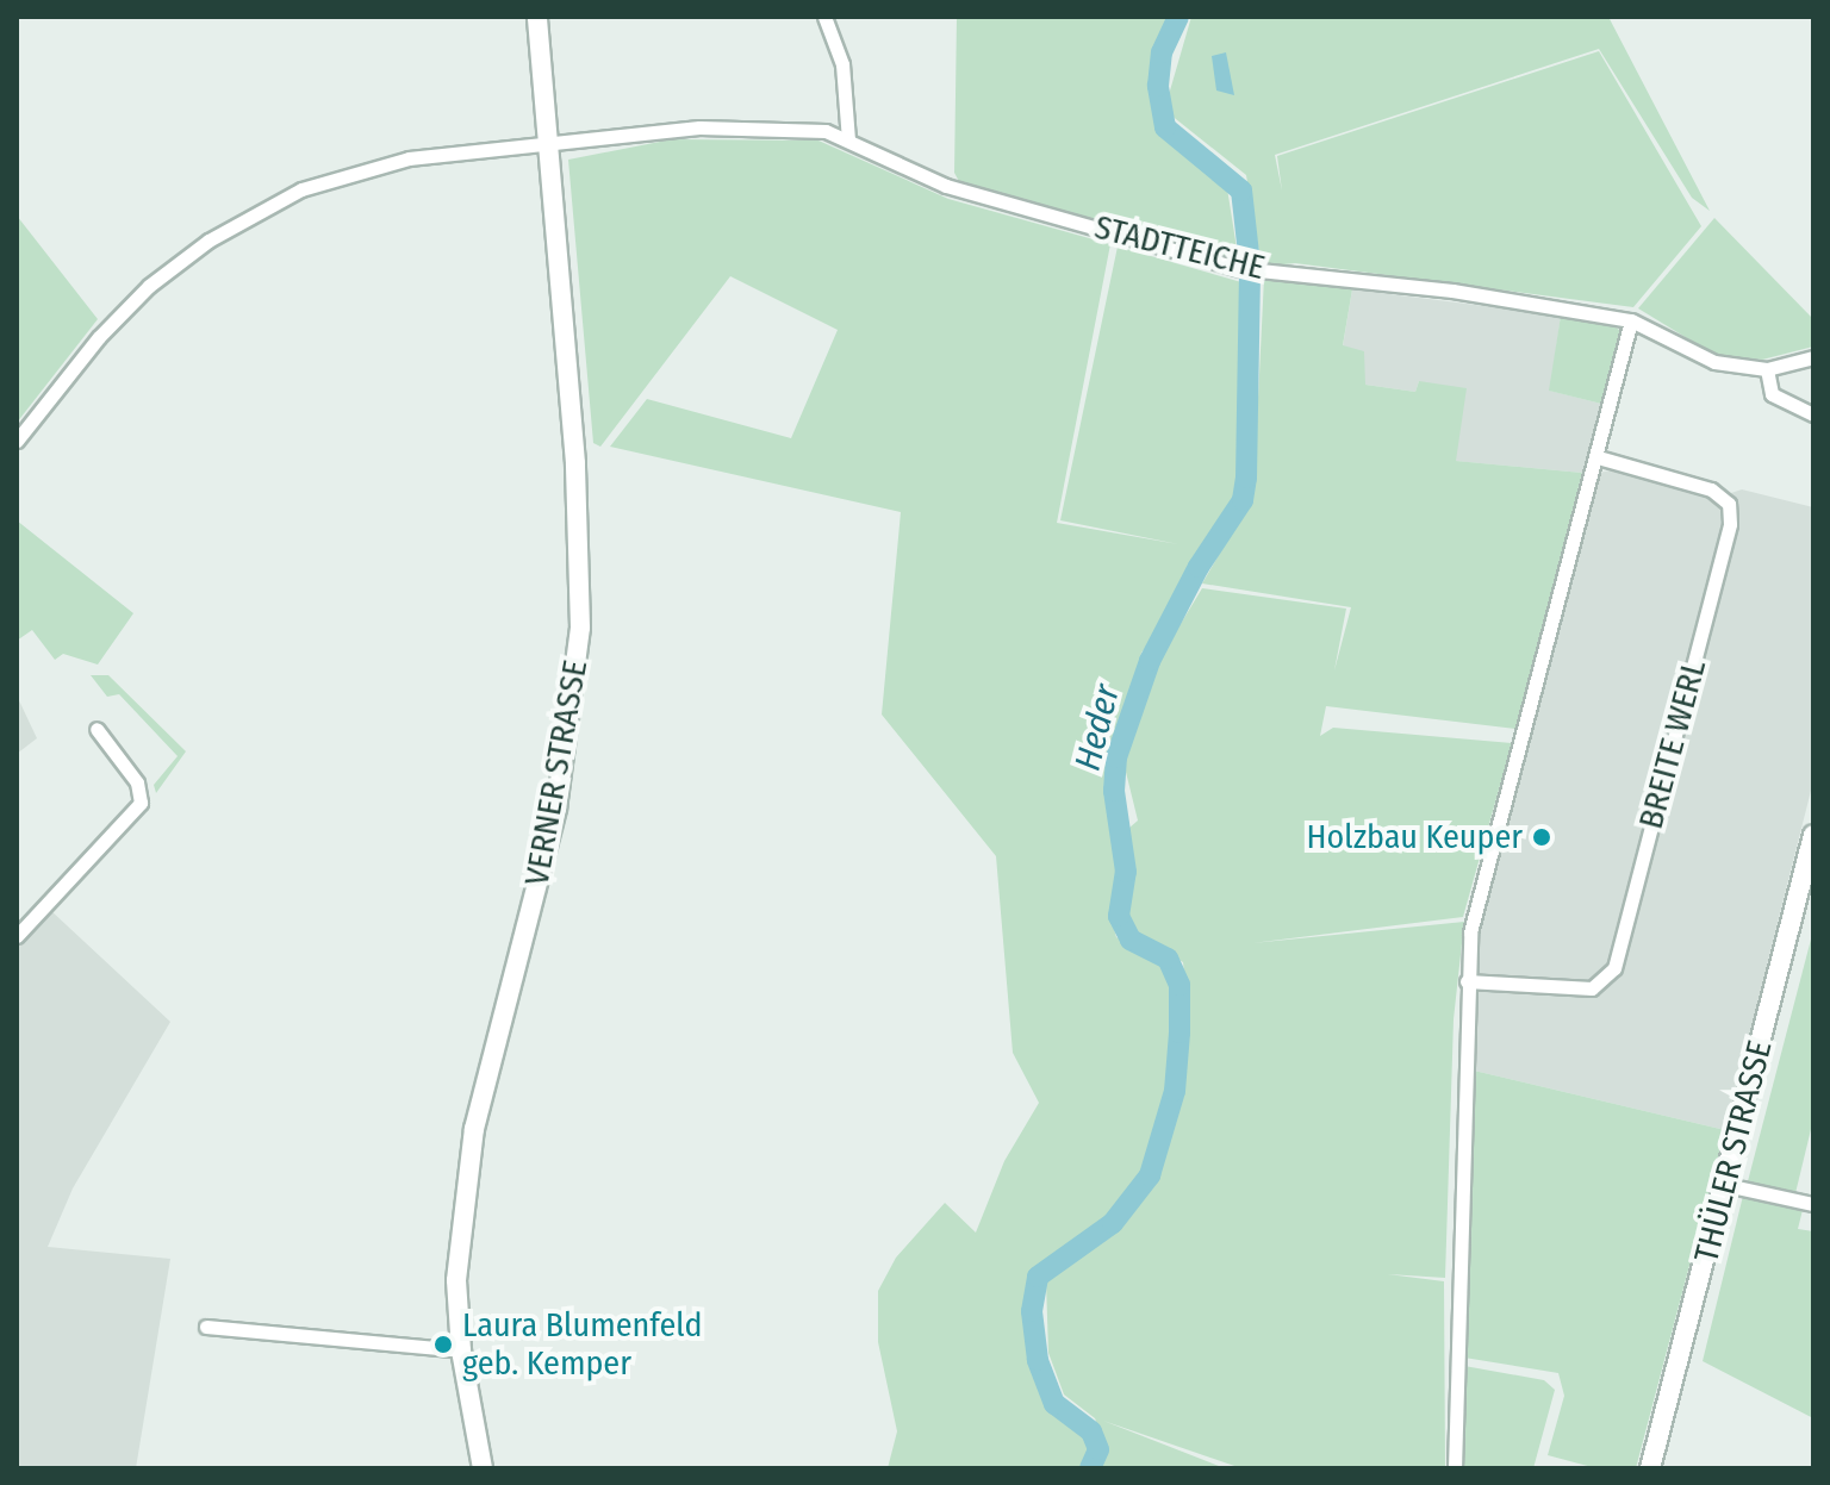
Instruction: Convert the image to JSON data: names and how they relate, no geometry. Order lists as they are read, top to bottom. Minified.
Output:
{"streets":{"main road":["VERNER STRASSE","THÜLER STRASSE"],"street":["STADTTEICHE","BREITE WERL"]},"crossings":[["STADTTEICHE","VERNER STRASSE"]],"water":["Heder"],"places":["Holzbau Keuper","Laura Blumenfeld geb. Kemper"]}
